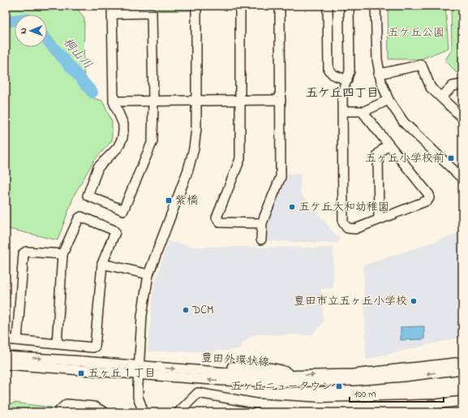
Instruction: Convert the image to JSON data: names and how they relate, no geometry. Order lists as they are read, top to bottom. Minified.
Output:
{"streets":{"street":["豊田外環状線"]},"districts":["五ケ丘四丁目"],"water":["桐山川"],"parks":["五ケ丘公園"],"places":{"transit":["五ヶ丘小学校前","紫橋","五ヶ丘１丁目","五ヶ丘ニュータウン"],"other":["五ケ丘大和幼稚園","豊田市立五ヶ丘小学校","DCM"]},"scale_bar":"100 m","north":"left"}
